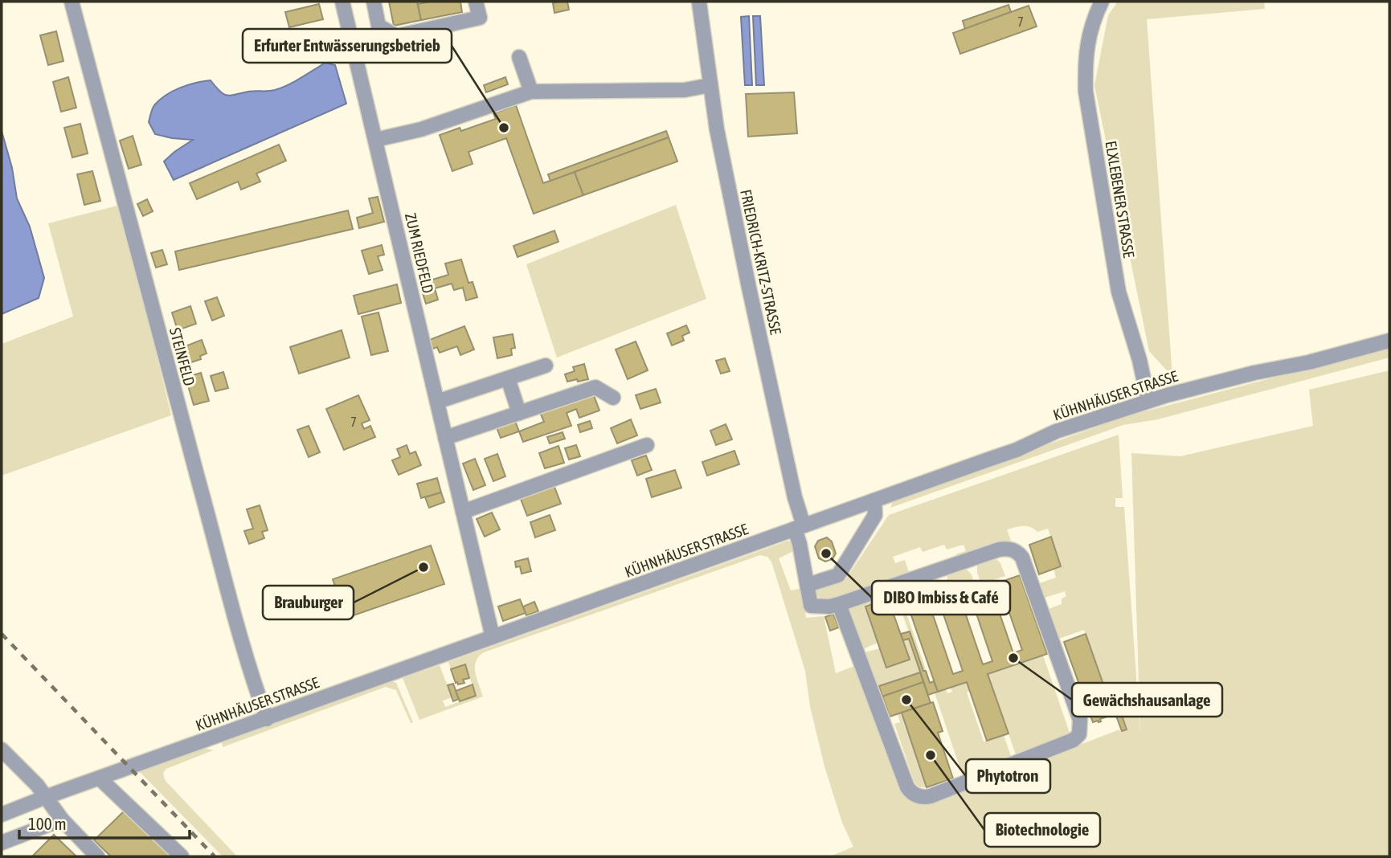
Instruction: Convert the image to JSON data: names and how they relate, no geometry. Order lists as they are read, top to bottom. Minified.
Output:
{"streets":{"street":["ELXLEBENER STRASSE","ZUM RIEDFELD","FRIEDRICH-KRITZ-STRASSE","STEINFELD","KÜHNHÄUSER STRASSE"]},"crossings":[["ELXLEBENER STRASSE","KÜHNHÄUSER STRASSE"],["ZUM RIEDFELD","KÜHNHÄUSER STRASSE"],["FRIEDRICH-KRITZ-STRASSE","KÜHNHÄUSER STRASSE"],["STEINFELD","KÜHNHÄUSER STRASSE"]],"places":["Erfurter Entwässerungsbetrieb","DIBO Imbiss & Café","Brauburger","Gewächshausanlage","Phytotron","Biotechnologie"],"house_numbers":["7","7"],"scale_bar":"100 m"}
